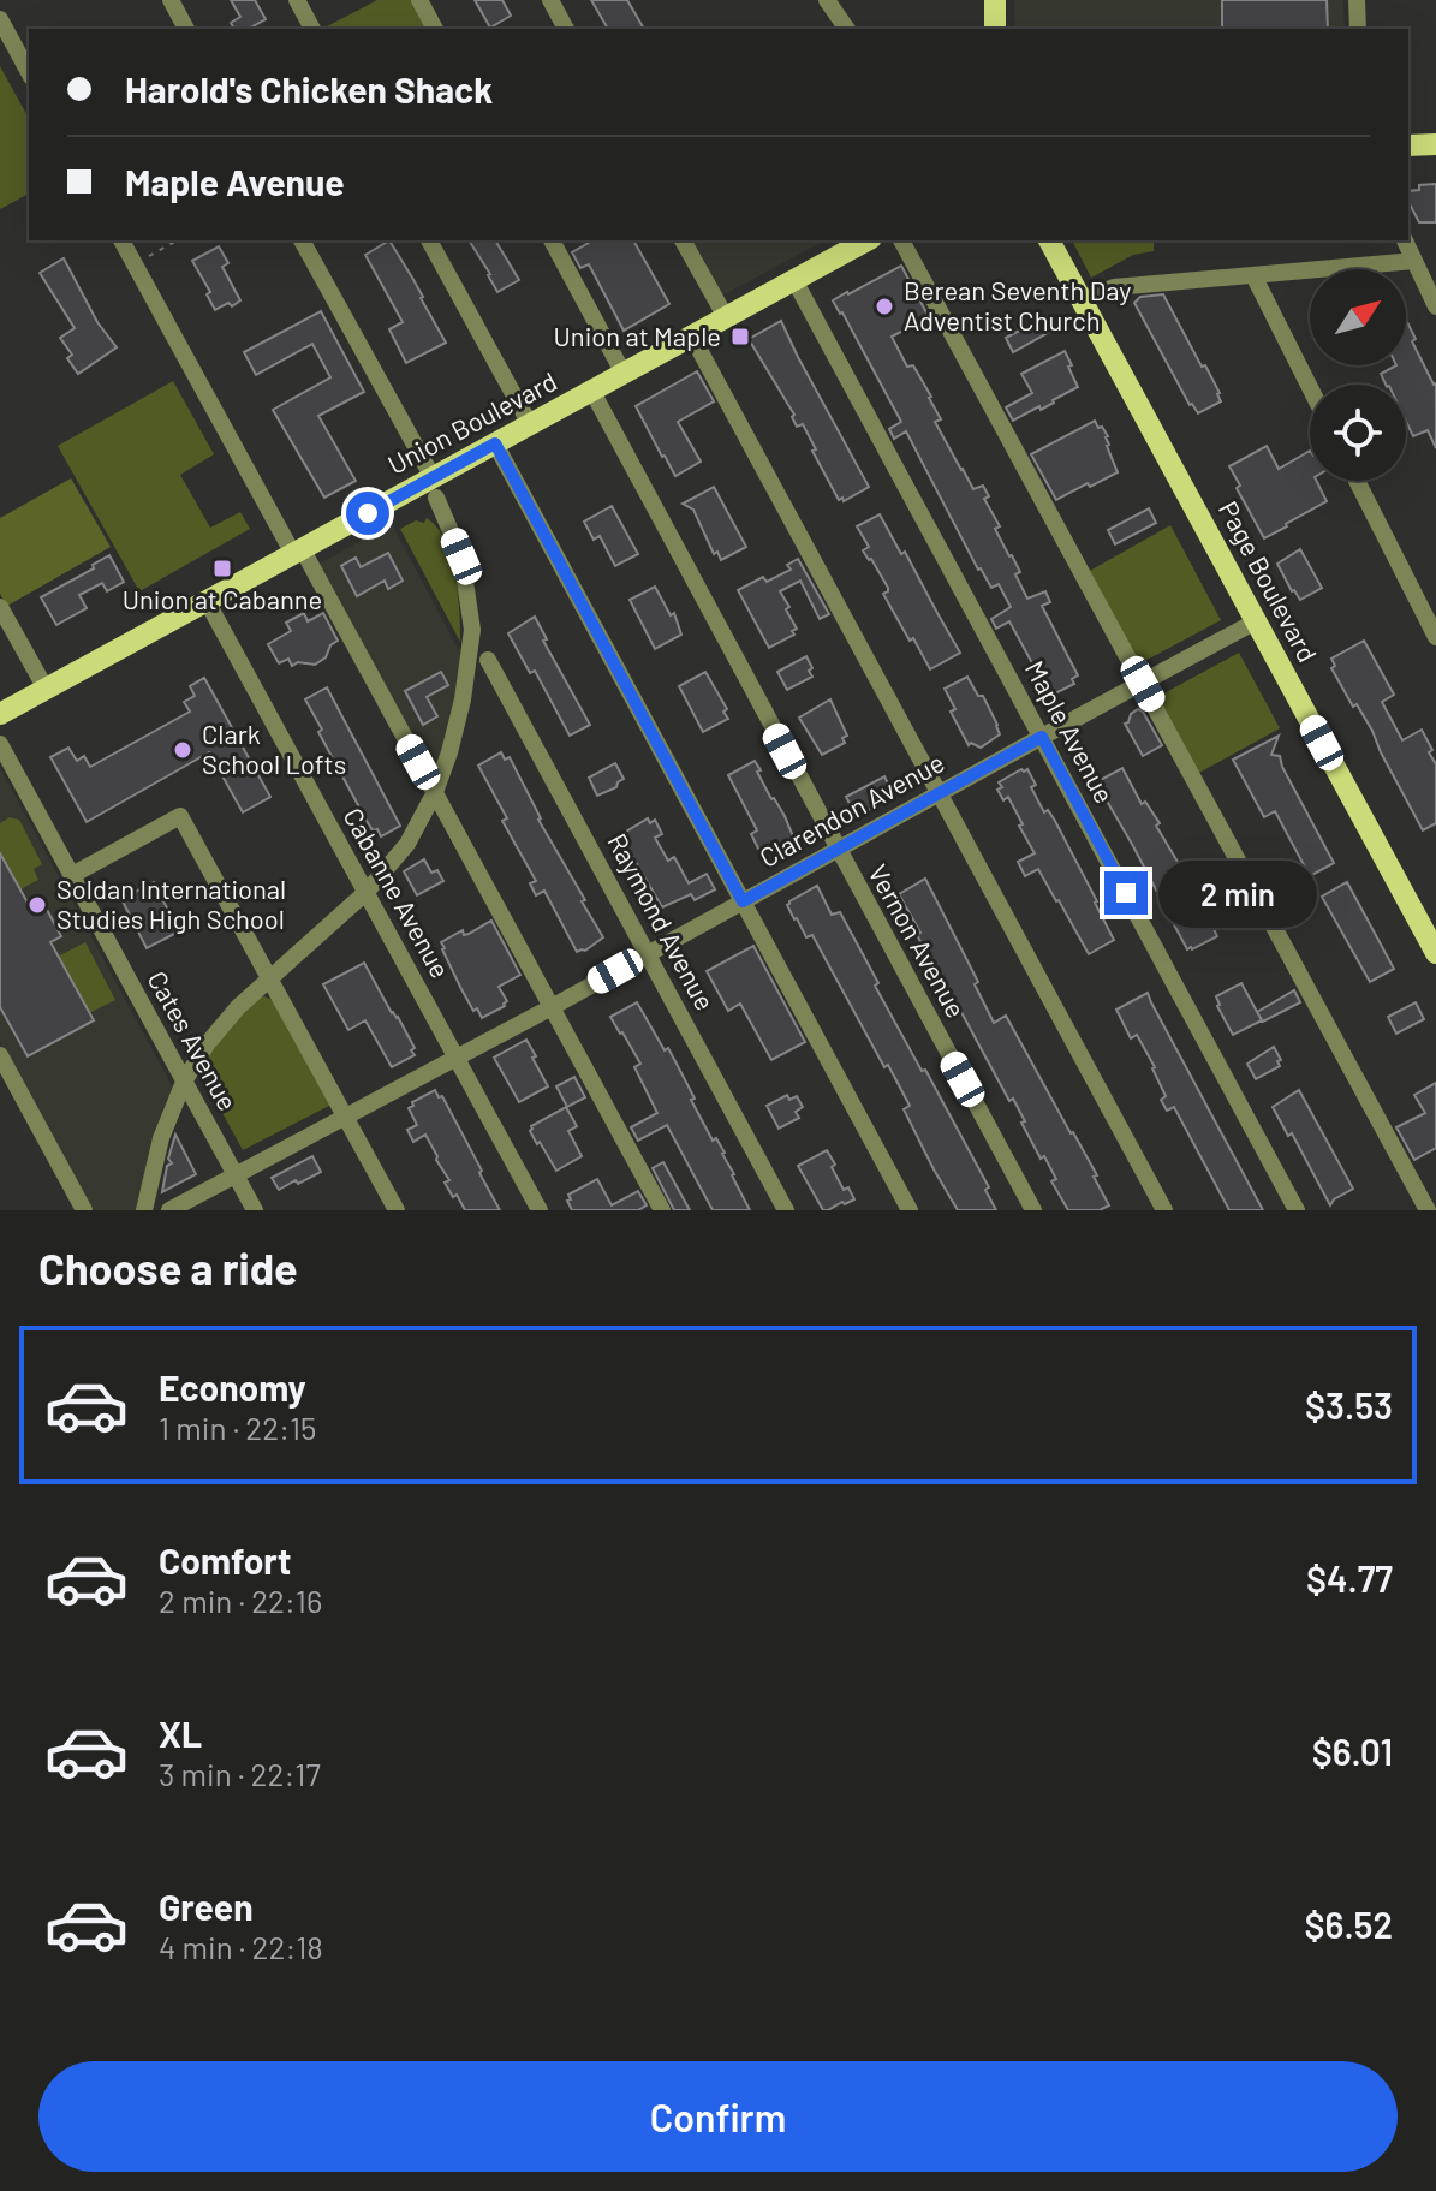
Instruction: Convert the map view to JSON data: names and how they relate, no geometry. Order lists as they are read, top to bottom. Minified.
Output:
{"streets":{"main road":["Union Boulevard","Page Boulevard"],"street":["Maple Avenue","Clarendon Avenue","Cabanne Avenue","Raymond Avenue","Vernon Avenue","Cates Avenue"]},"crossings":[["Union Boulevard","Maple Avenue"],["Union Boulevard","Cabanne Avenue"],["Union Boulevard","Vernon Avenue"],["Page Boulevard","Clarendon Avenue"],["Maple Avenue","Clarendon Avenue"],["Clarendon Avenue","Cabanne Avenue"],["Clarendon Avenue","Raymond Avenue"],["Clarendon Avenue","Vernon Avenue"],["Clarendon Avenue","Cates Avenue"]],"places":{"other":["Berean Seventh Day Adventist Church","Clark School Lofts","Soldan International Studies High School"],"transit":["Union at Maple","Union at Cabanne"]},"north":"top right","page":{"banner":["Harold's Chicken Shack","Maple Avenue"],"bubble":"2 min","heading":"Choose a ride","list":[{"name":"Economy","note":"1 min · 22:15","value":"$3.53"},{"name":"Comfort","note":"2 min · 22:16","value":"$4.77"},{"name":"XL","note":"3 min · 22:17","value":"$6.01"},{"name":"Green","note":"4 min · 22:18","value":"$6.52"}],"buttons":"Confirm"}}
